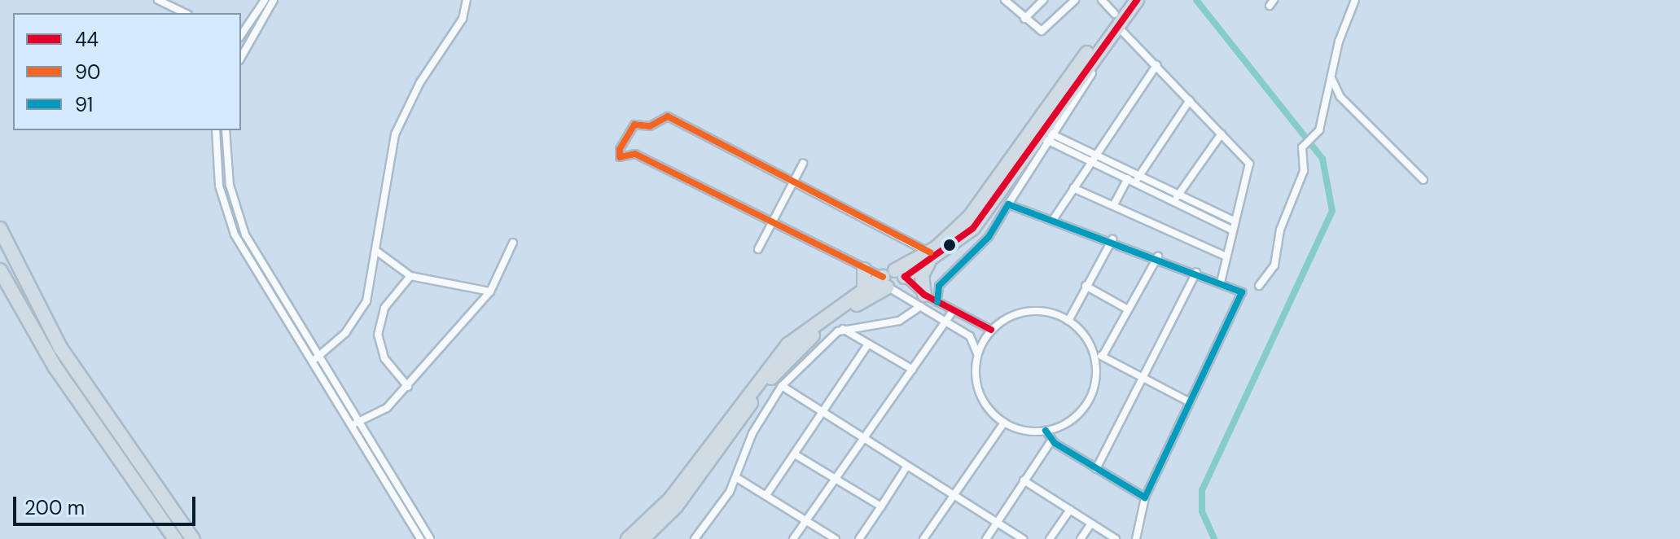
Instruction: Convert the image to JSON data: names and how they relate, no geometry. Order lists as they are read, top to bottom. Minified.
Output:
{"lines":["transit line 44","transit line 90","transit line 91"],"legend":["44","90","91"],"scale_bar":"200 m"}
